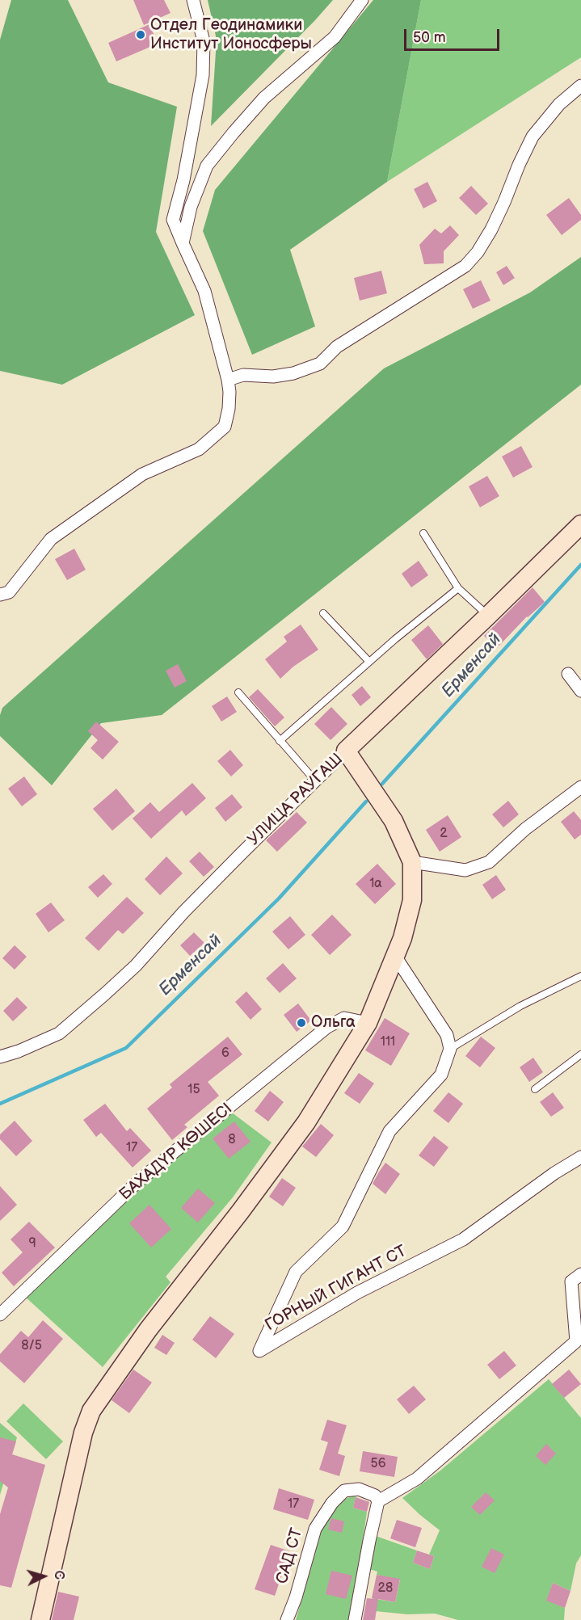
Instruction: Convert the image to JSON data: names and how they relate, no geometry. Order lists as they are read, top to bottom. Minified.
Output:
{"streets":{"street":["УЛИЦА РАУГАШ","БАХАДҮР КӨШЕСІ","ГОРНЫЙ ГИГАНТ СТ","САД СТ"]},"water":["Ерменсай"],"places":["Отдел Геодинамики Институт Ионосферы","Ольга"],"house_numbers":["2","1а","111","6","15","8","17","9","8/5","56","17","28"],"scale_bar":"50 m","north":"right"}
